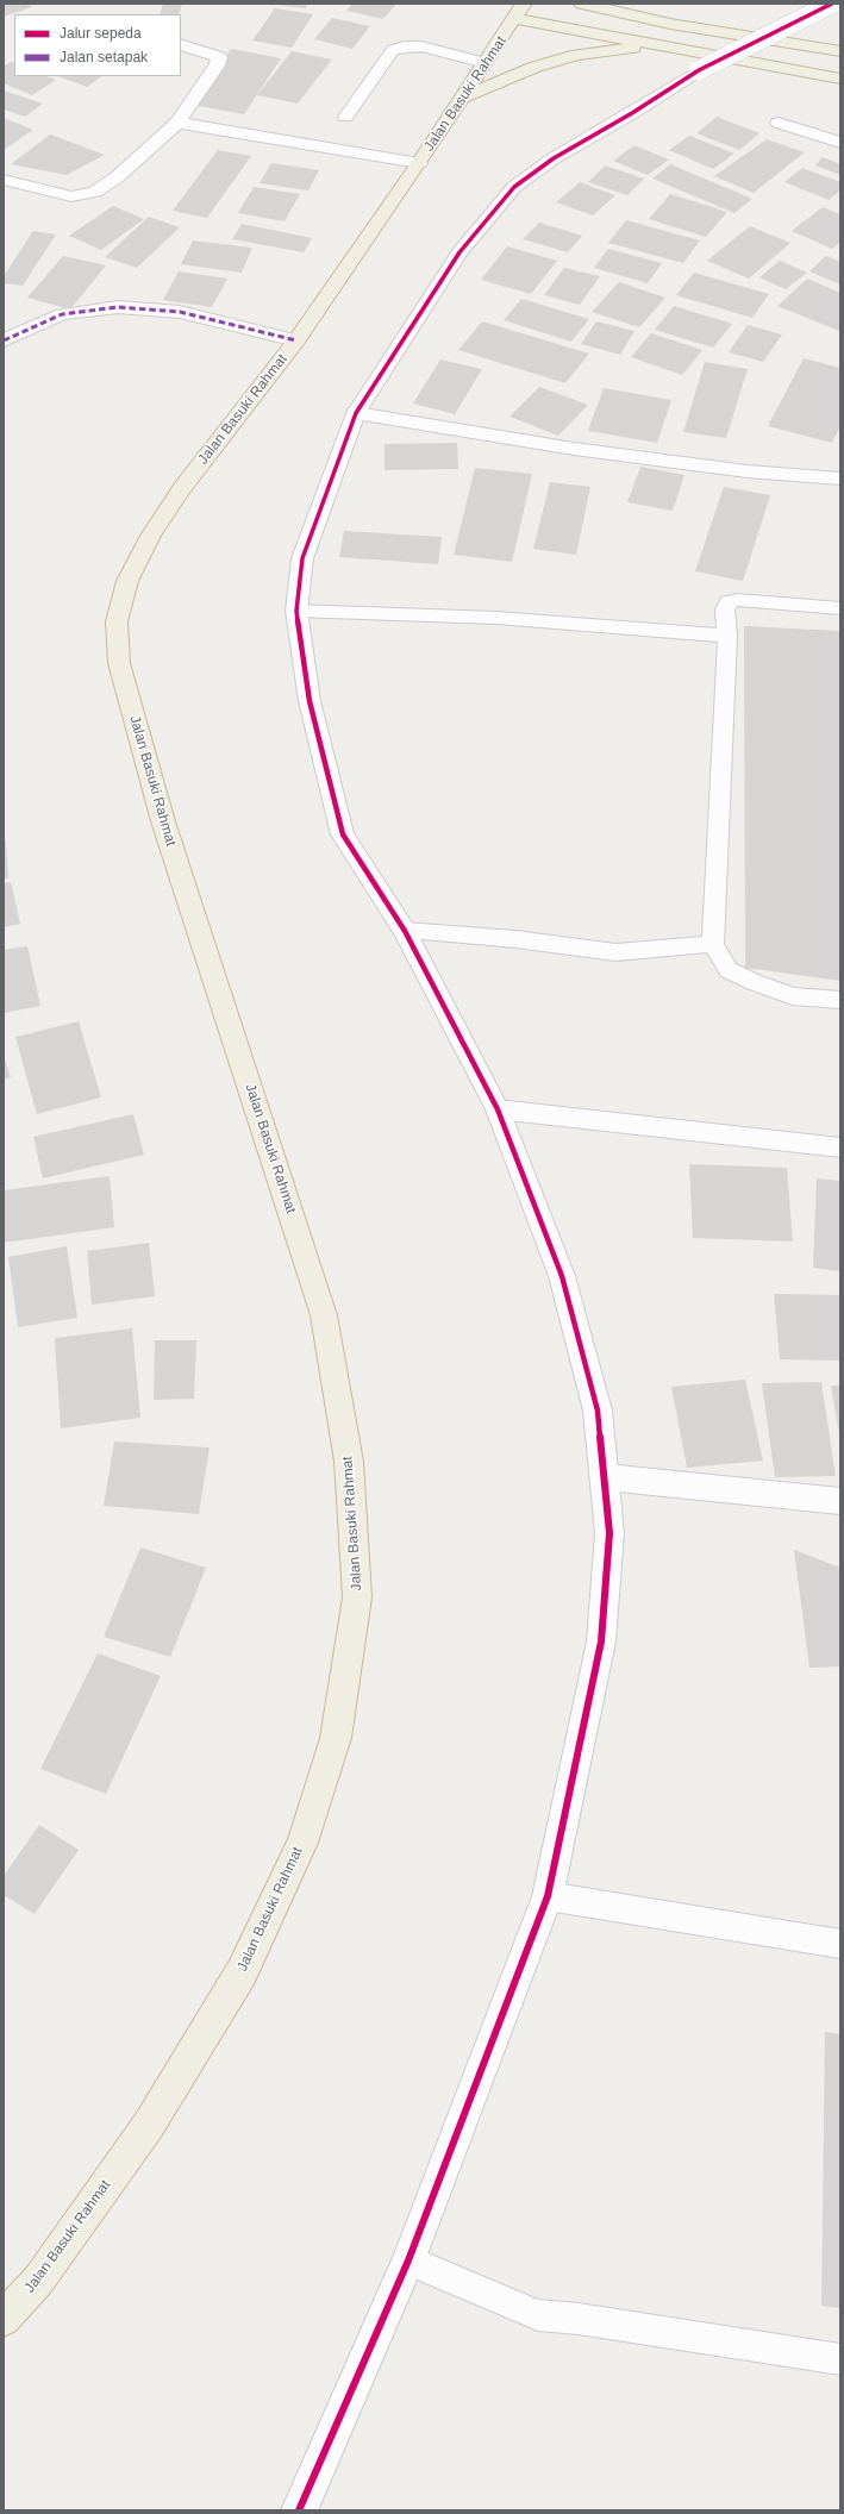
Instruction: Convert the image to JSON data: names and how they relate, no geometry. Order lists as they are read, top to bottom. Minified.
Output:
{"streets":{"highway":["Jalan Basuki Rahmat"]},"legend":["Jalur sepeda","Jalan setapak"]}
